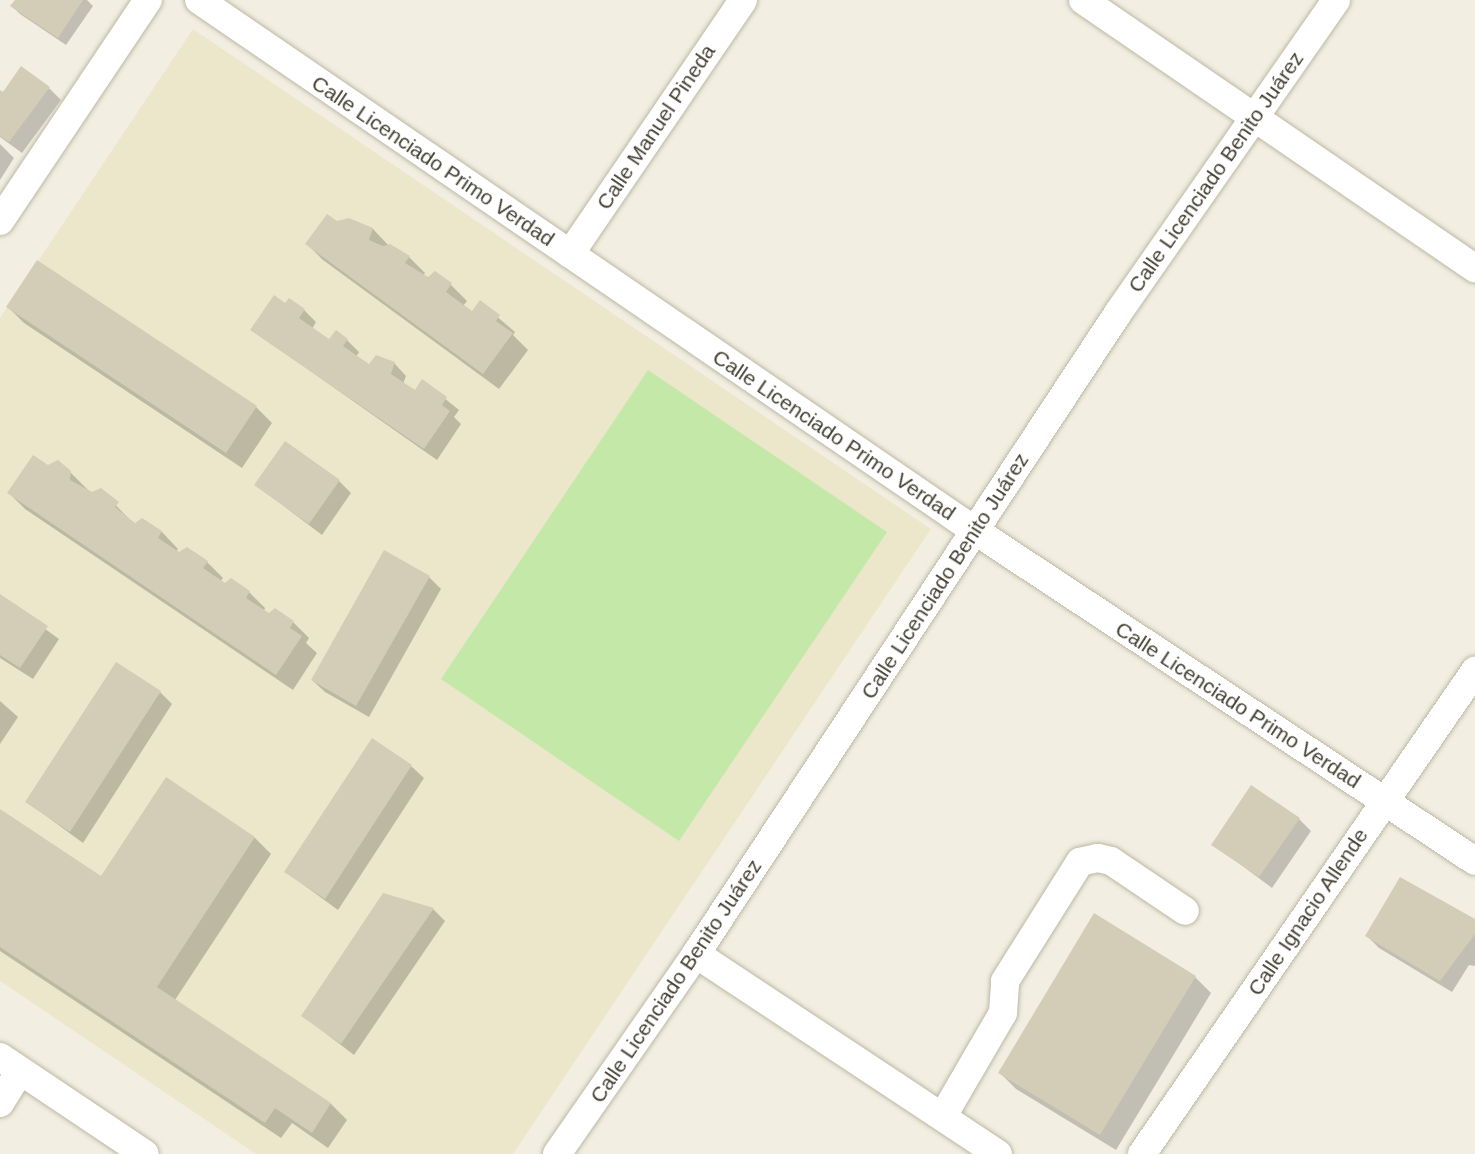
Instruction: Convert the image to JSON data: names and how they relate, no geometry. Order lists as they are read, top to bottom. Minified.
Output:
{"streets":{"street":["Calle Manuel Pineda","Calle Licenciado Primo Verdad","Calle Licenciado Benito Juárez","Calle Ignacio Allende"]},"crossings":[["Calle Manuel Pineda","Calle Licenciado Primo Verdad"],["Calle Licenciado Primo Verdad","Calle Licenciado Benito Juárez"],["Calle Licenciado Primo Verdad","Calle Ignacio Allende"]]}
